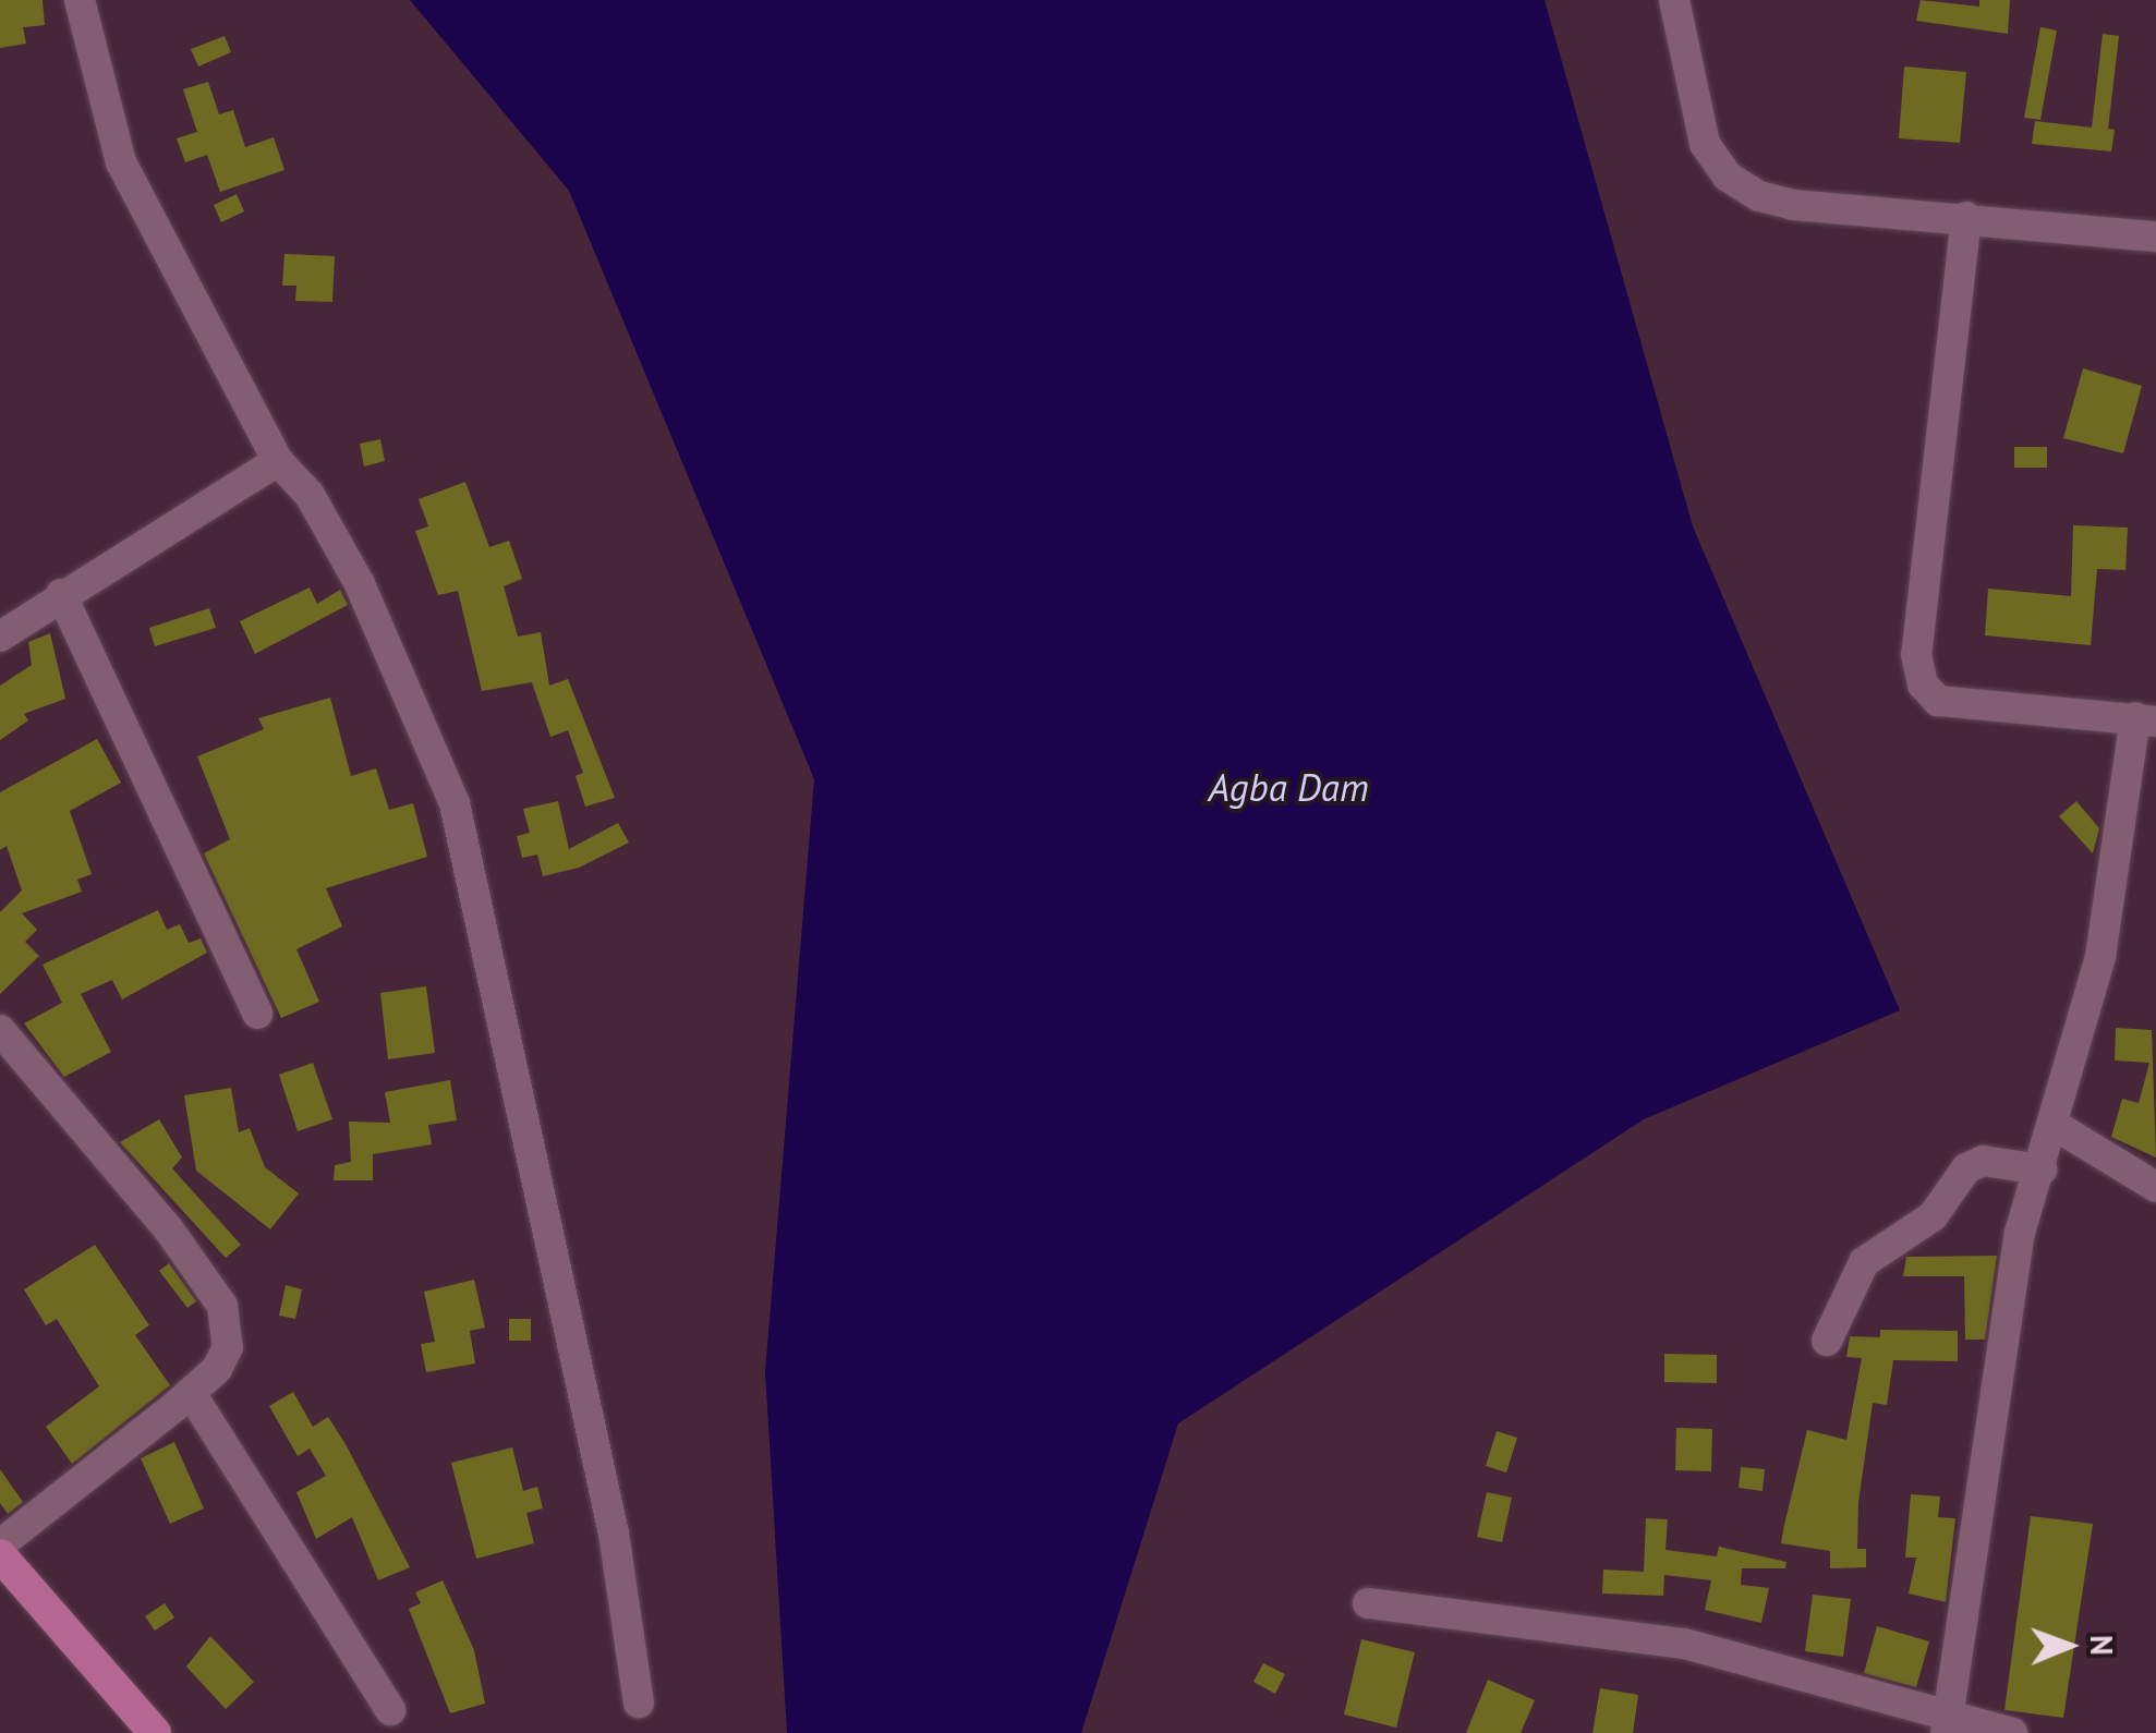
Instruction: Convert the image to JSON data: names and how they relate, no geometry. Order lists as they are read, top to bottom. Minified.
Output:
{"water":["Agba Dam"],"north":"right"}
